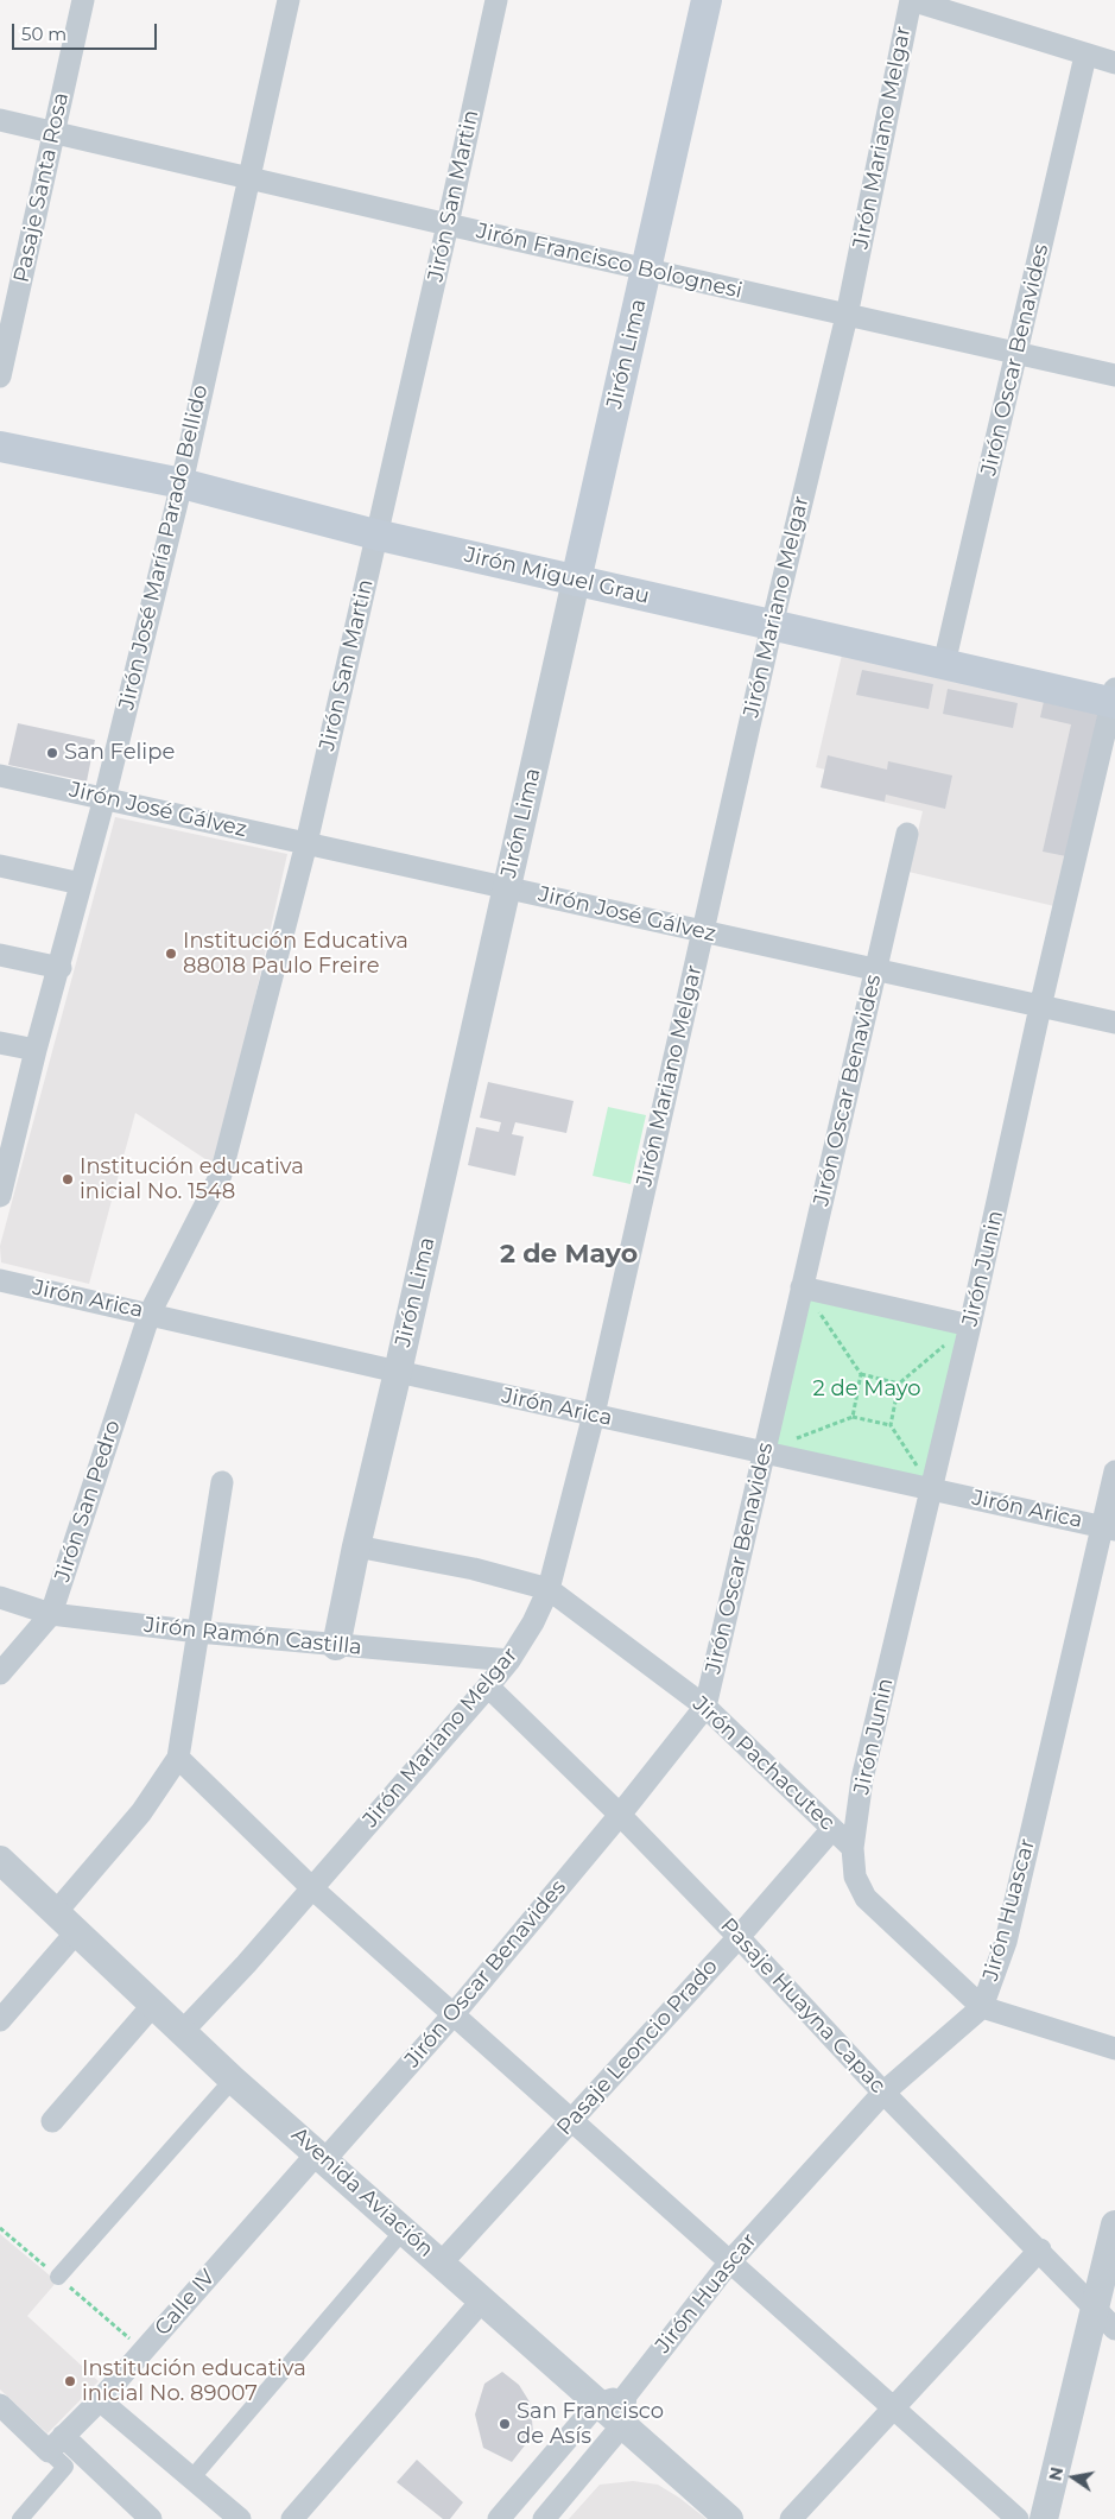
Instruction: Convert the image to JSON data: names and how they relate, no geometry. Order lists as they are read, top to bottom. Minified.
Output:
{"streets":{"main road":["Jirón Lima","Jirón Miguel Grau"],"street":["Jirón Mariano Melgar","Pasaje Santa Rosa","Jirón San Martin","Jirón Francisco Bolognesi","Jirón Oscar Benavides","Jirón José María Parado Bellido","Jirón José Gálvez","Jirón Junin","Jirón Arica","Jirón San Pedro","Jirón Ramón Castilla","Jirón Pachacutec","Jirón Huascar","Pasaje Huayna Capac","Pasaje Leoncio Prado","Avenida Aviación","Calle IV"]},"crossings":[["Jirón Mariano Melgar","Jirón Francisco Bolognesi"],["Jirón Mariano Melgar","Jirón Miguel Grau"],["Jirón Mariano Melgar","Jirón José Gálvez"],["Jirón Mariano Melgar","Jirón Arica"],["Jirón Mariano Melgar","Jirón Ramón Castilla"],["Jirón Mariano Melgar","Jirón Pachacutec"],["Jirón Mariano Melgar","Pasaje Huayna Capac"],["Jirón Mariano Melgar","Avenida Aviación"],["Pasaje Santa Rosa","Jirón Francisco Bolognesi"],["Jirón San Martin","Jirón Francisco Bolognesi"],["Jirón San Martin","Jirón Miguel Grau"],["Jirón San Martin","Jirón José Gálvez"],["Jirón San Martin","Jirón Arica"],["Jirón San Martin","Jirón San Pedro"],["Jirón Francisco Bolognesi","Jirón Lima"],["Jirón Francisco Bolognesi","Jirón Oscar Benavides"],["Jirón Francisco Bolognesi","Jirón José María Parado Bellido"],["Jirón Lima","Jirón Miguel Grau"],["Jirón Lima","Jirón José Gálvez"],["Jirón Lima","Jirón Arica"],["Jirón Lima","Jirón Ramón Castilla"],["Jirón Lima","Jirón Pachacutec"],["Jirón Oscar Benavides","Jirón Miguel Grau"],["Jirón Oscar Benavides","Jirón José Gálvez"],["Jirón Oscar Benavides","Jirón Arica"],["Jirón Oscar Benavides","Jirón Pachacutec"],["Jirón Oscar Benavides","Pasaje Huayna Capac"],["Jirón Oscar Benavides","Avenida Aviación"],["Jirón Oscar Benavides","Calle IV"],["Jirón José María Parado Bellido","Jirón Miguel Grau"],["Jirón José María Parado Bellido","Jirón José Gálvez"],["Jirón Miguel Grau","Jirón Junin"],["Jirón José Gálvez","Jirón Junin"],["Jirón Junin","Jirón Arica"],["Jirón Junin","Jirón Pachacutec"],["Jirón Arica","Jirón San Pedro"],["Jirón Arica","Jirón Huascar"],["Jirón San Pedro","Jirón Ramón Castilla"],["Jirón Pachacutec","Jirón Huascar"],["Jirón Pachacutec","Pasaje Leoncio Prado"],["Jirón Huascar","Pasaje Huayna Capac"],["Pasaje Huayna Capac","Pasaje Leoncio Prado"],["Pasaje Leoncio Prado","Avenida Aviación"],["Avenida Aviación","Calle IV"]],"districts":["2 de Mayo"],"parks":["2 de Mayo"],"places":["San Felipe","Institución Educativa 88018 Paulo Freire","Institución educativa inicial No. 1548","Institución educativa inicial No. 89007","San Francisco de Asís"],"scale_bar":"50 m","north":"left"}
